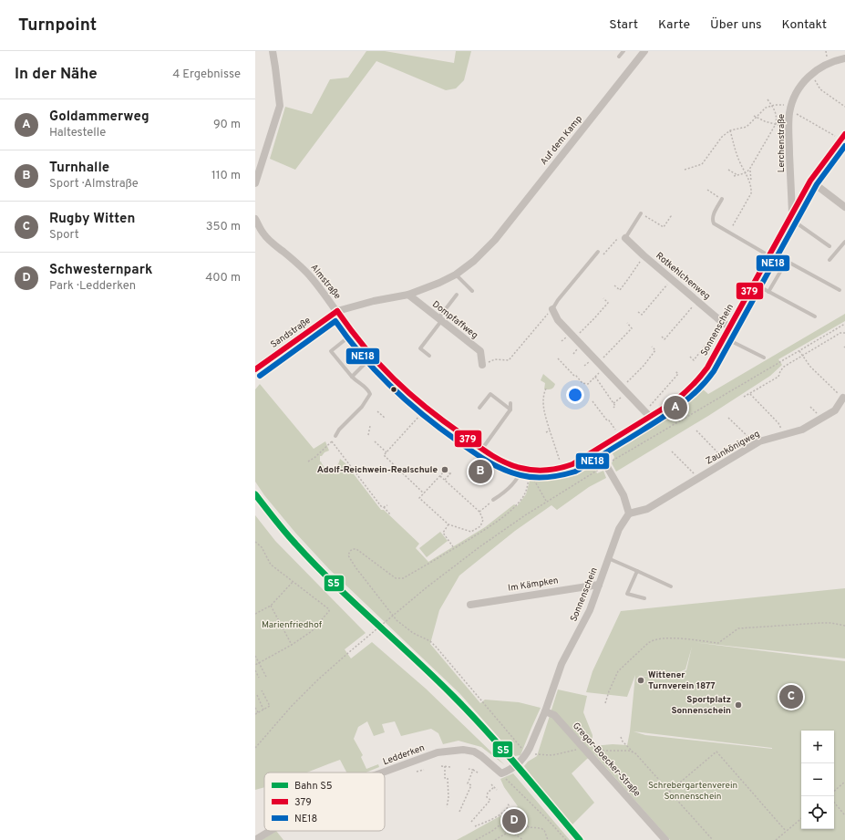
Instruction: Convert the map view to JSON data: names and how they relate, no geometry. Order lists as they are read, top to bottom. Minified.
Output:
{"streets":{"street":["Auf dem Kamp","Lerchenstraße","Rotkehlchenweg","Almstraße","Dompfaffweg","Sonnenschein","Sandstraße","Zaunkönigweg","Im Kämpken","Ledderken","Gregor-Boecker-Straße"]},"crossings":[["Auf dem Kamp","Almstraße"],["Auf dem Kamp","Dompfaffweg"],["Auf dem Kamp","Sandstraße"],["Lerchenstraße","Sonnenschein"],["Rotkehlchenweg","Sonnenschein"],["Almstraße","Sonnenschein"],["Almstraße","Sandstraße"],["Sonnenschein","Zaunkönigweg"],["Sonnenschein","Im Kämpken"],["Sonnenschein","Ledderken"],["Sonnenschein","Gregor-Boecker-Straße"]],"parks":["Marienfriedhof","Schrebergartenverein Sonnenschein"],"places":["Adolf-Reichwein-Realschule","Wittener Turnverein 1877","Sportplatz Sonnenschein"],"lines":["transit line 379","transit line NE18","rail line S5"],"legend":["Bahn S5","379","NE18"],"page":{"header":"Turnpoint","nav":["Start","Karte","Über uns","Kontakt"],"heading":["In der Nähe","4 Ergebnisse"],"list":[{"mark":"A","name":"Goldammerweg","note":"Haltestelle","value":"90 m"},{"mark":"B","name":"Turnhalle","note":"Sport · Almstraße","value":"110 m"},{"mark":"C","name":"Rugby Witten","note":"Sport","value":"350 m"},{"mark":"D","name":"Schwesternpark","note":"Park · Ledderken","value":"400 m"}],"pins":["A","B","C","D"],"map_buttons":["+","−"]}}
